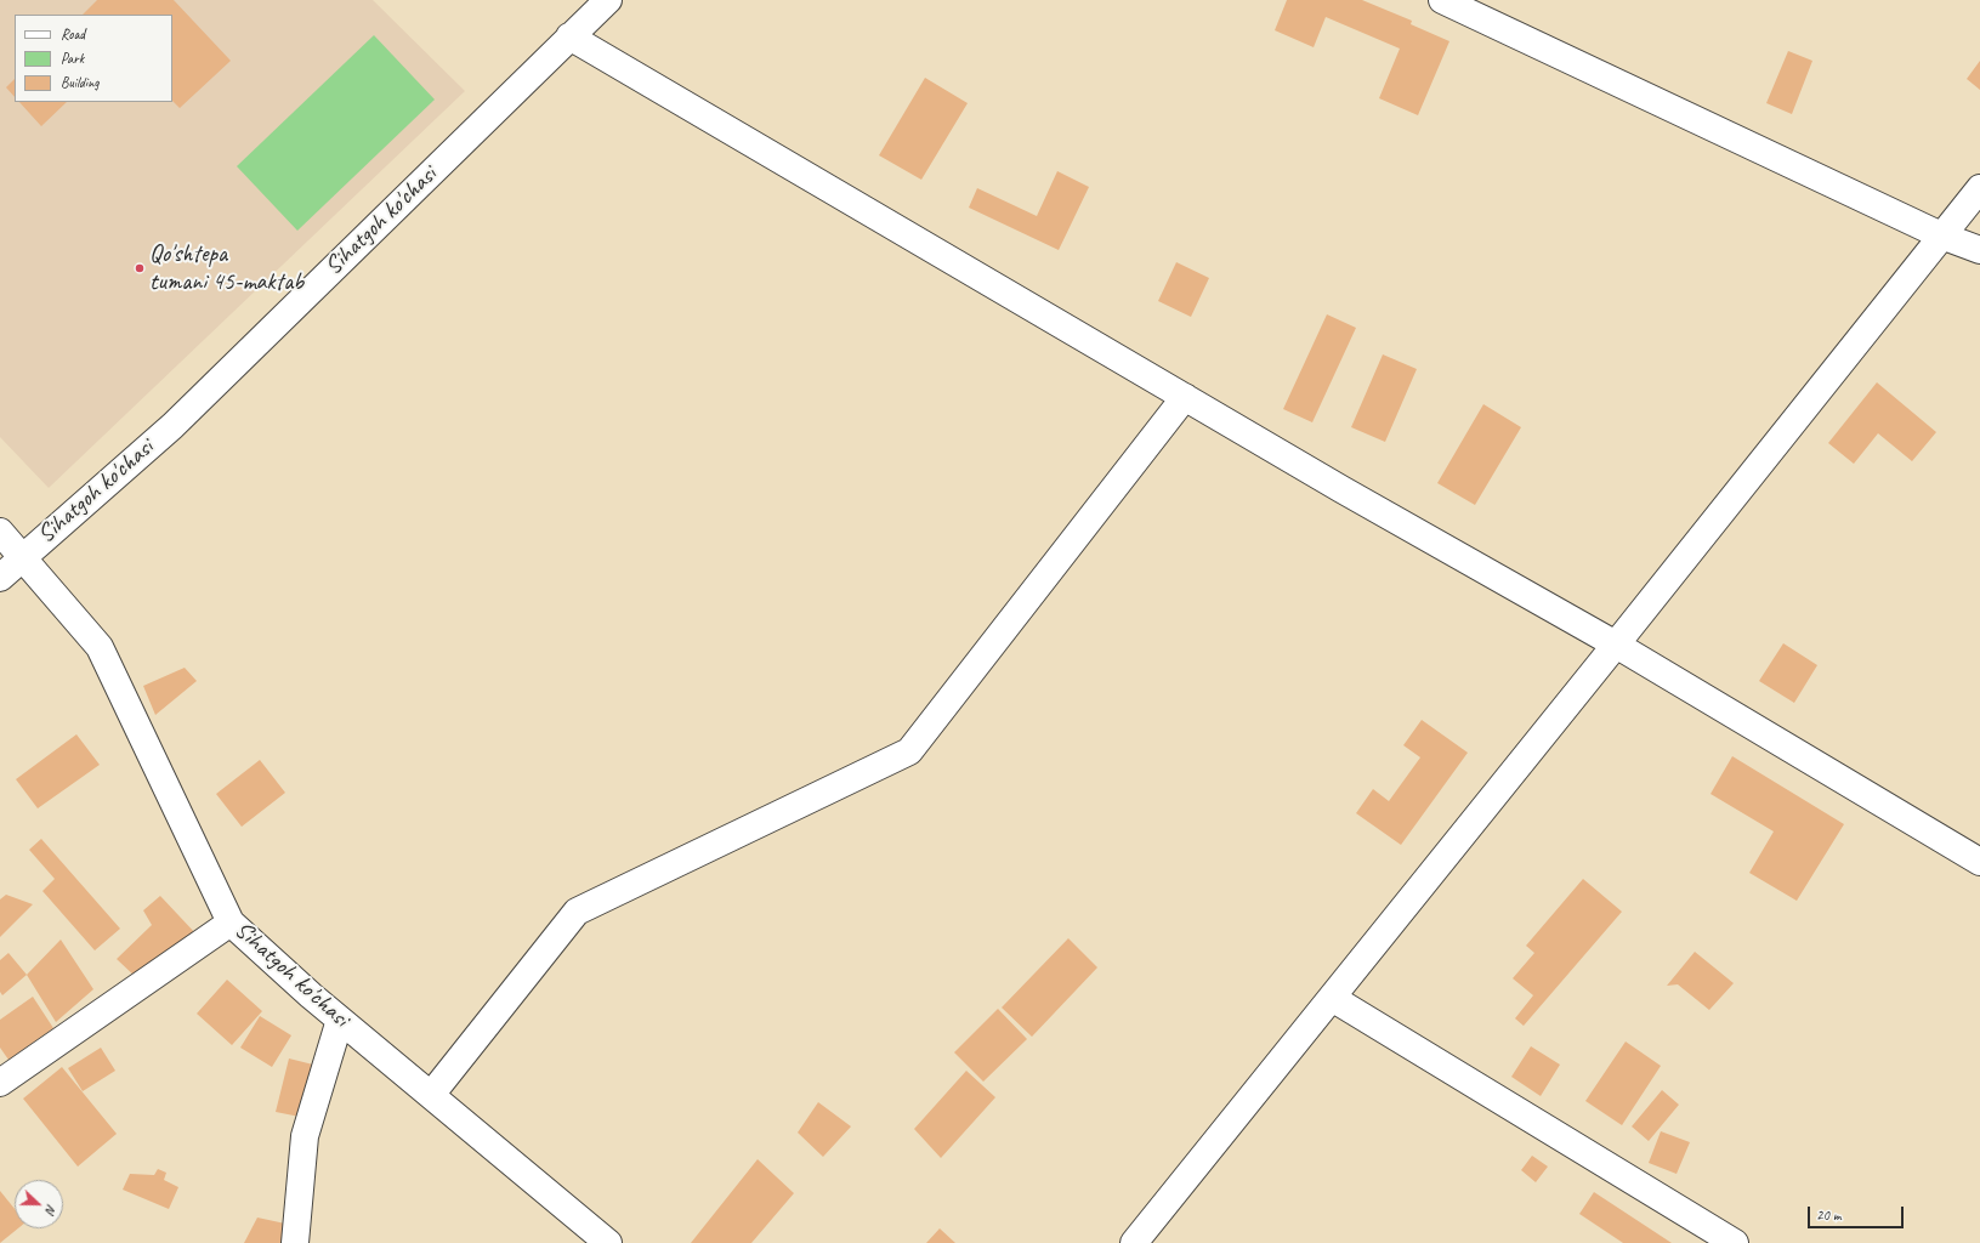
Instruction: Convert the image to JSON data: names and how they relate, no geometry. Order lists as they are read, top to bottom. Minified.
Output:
{"streets":{"street":["Sihatgoh ko'chasi"]},"places":["Qo'shtepa tumani 45-maktab"],"legend":["Road","Park","Building"],"scale_bar":"20 m","north":"right"}
